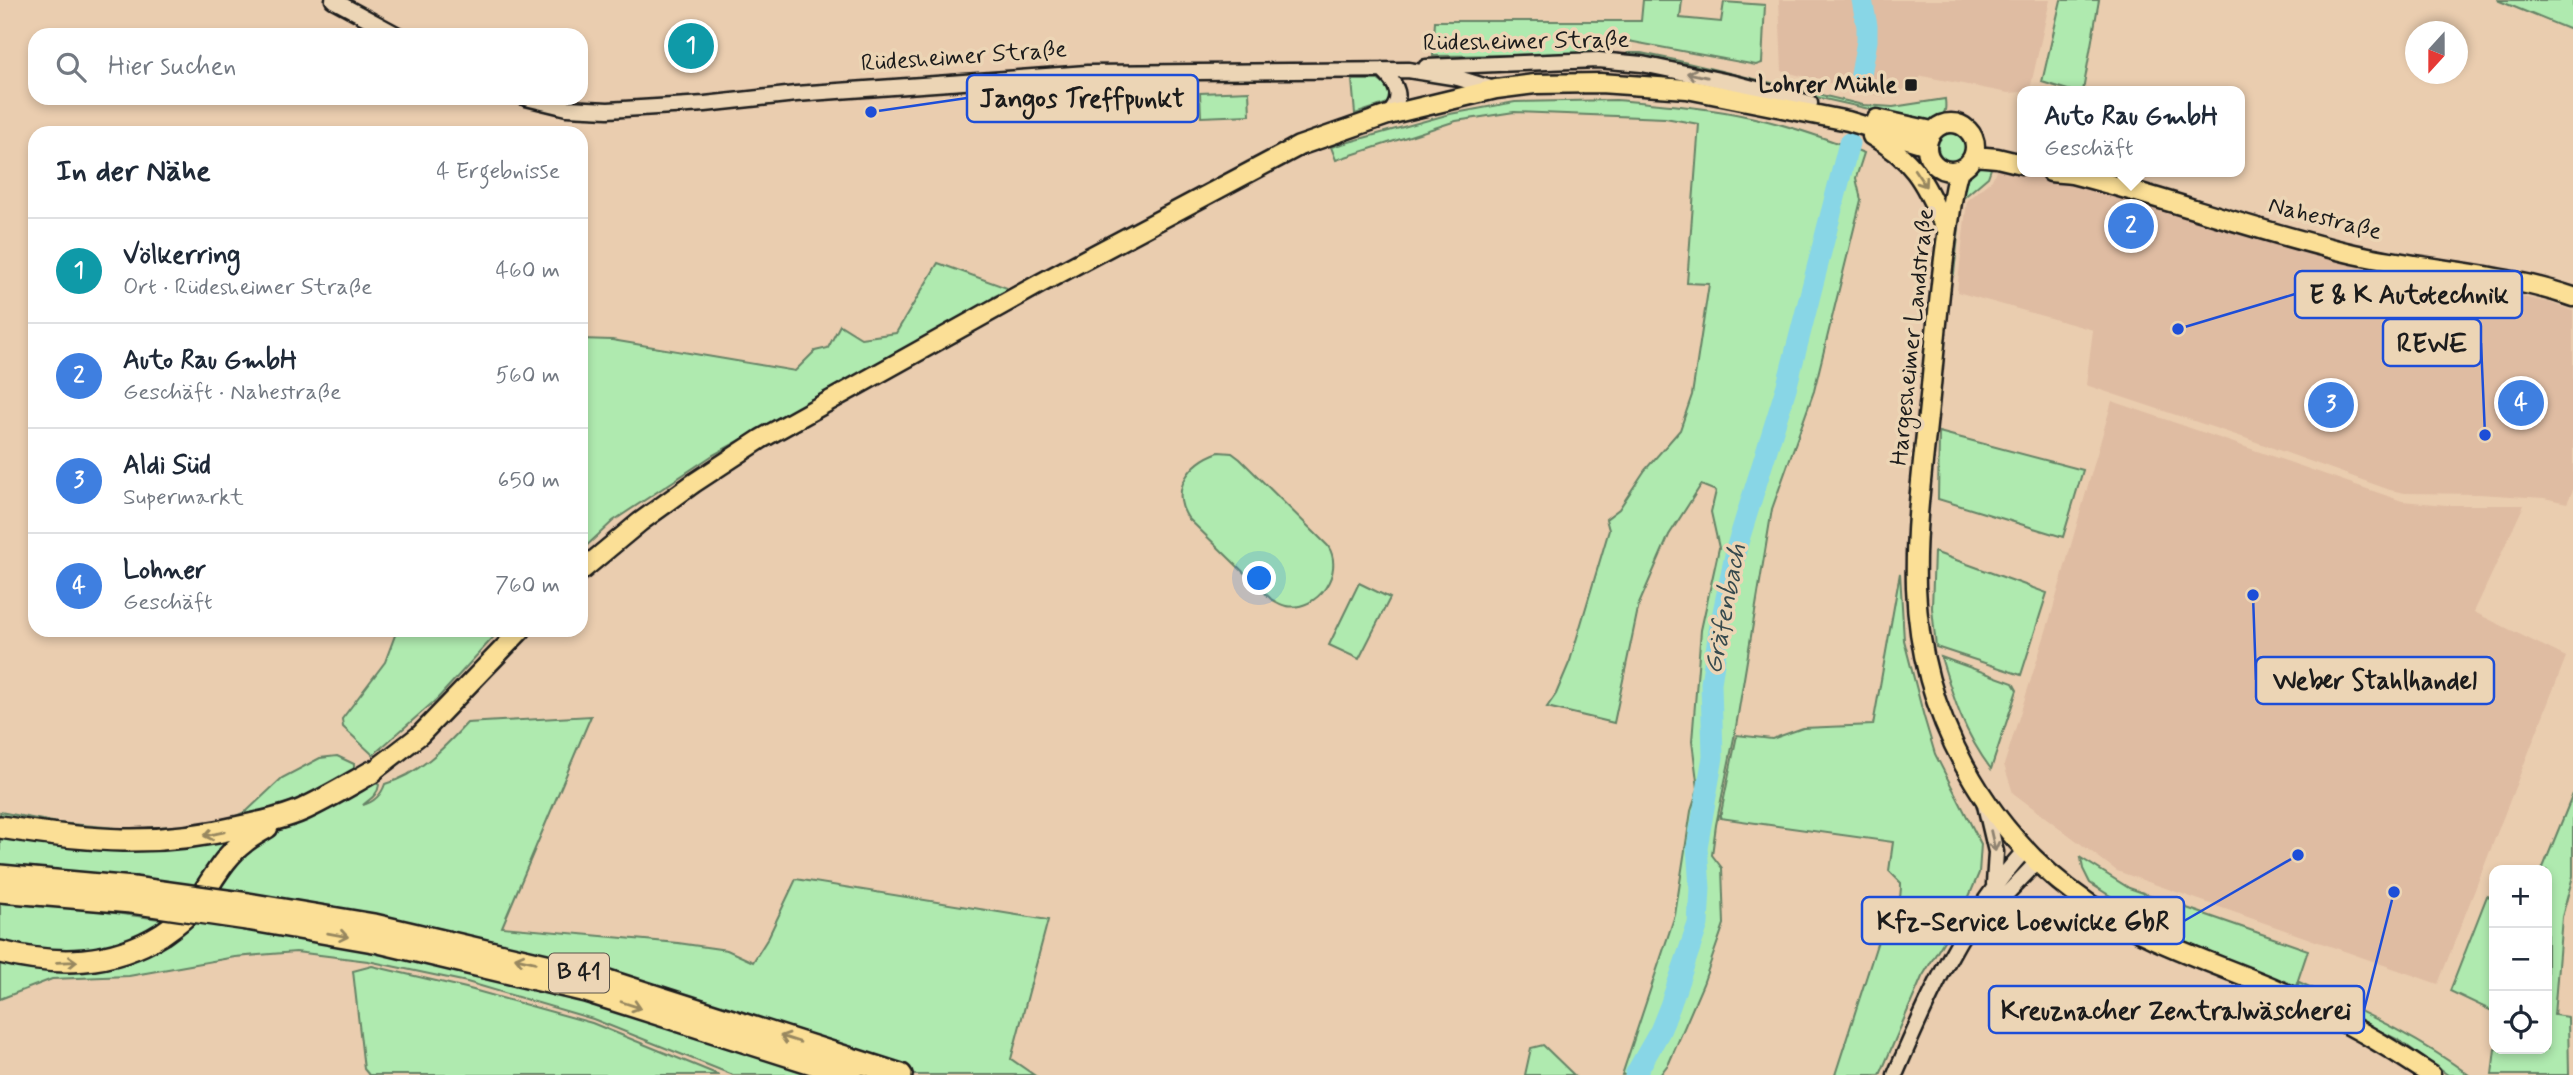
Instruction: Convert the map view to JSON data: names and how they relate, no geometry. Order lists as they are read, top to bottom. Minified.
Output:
{"streets":{"highway":["B 41"],"main road":["Nahestraße","Hargesheimer Landstraße"],"street":["Rüdesheimer Straße"]},"water":["Gräfenbach"],"places":{"transit":["Lohrer Mühle"],"other":["Jangos Treffpunkt","E & K Autotechnik","REWE","Weber Stahlhandel","Kfz-Service Loewicke GbR","Kreuznacher Zentralwäscherei"]},"north":"bottom","page":{"pins":["1","2","4","3"],"search":"Hier suchen","popup":["Auto Rau GmbH","Geschäft"],"heading":["In der Nähe","4 Ergebnisse"],"list":[{"mark":"1","name":"Völkerring","note":"Ort · Rüdesheimer Straße","value":"460 m"},{"mark":"2","name":"Auto Rau GmbH","note":"Geschäft · Nahestraße","value":"560 m"},{"mark":"3","name":"Aldi Süd","note":"Supermarkt","value":"650 m"},{"mark":"4","name":"Lohner","note":"Geschäft","value":"760 m"}],"map_buttons":["+","−"]}}
